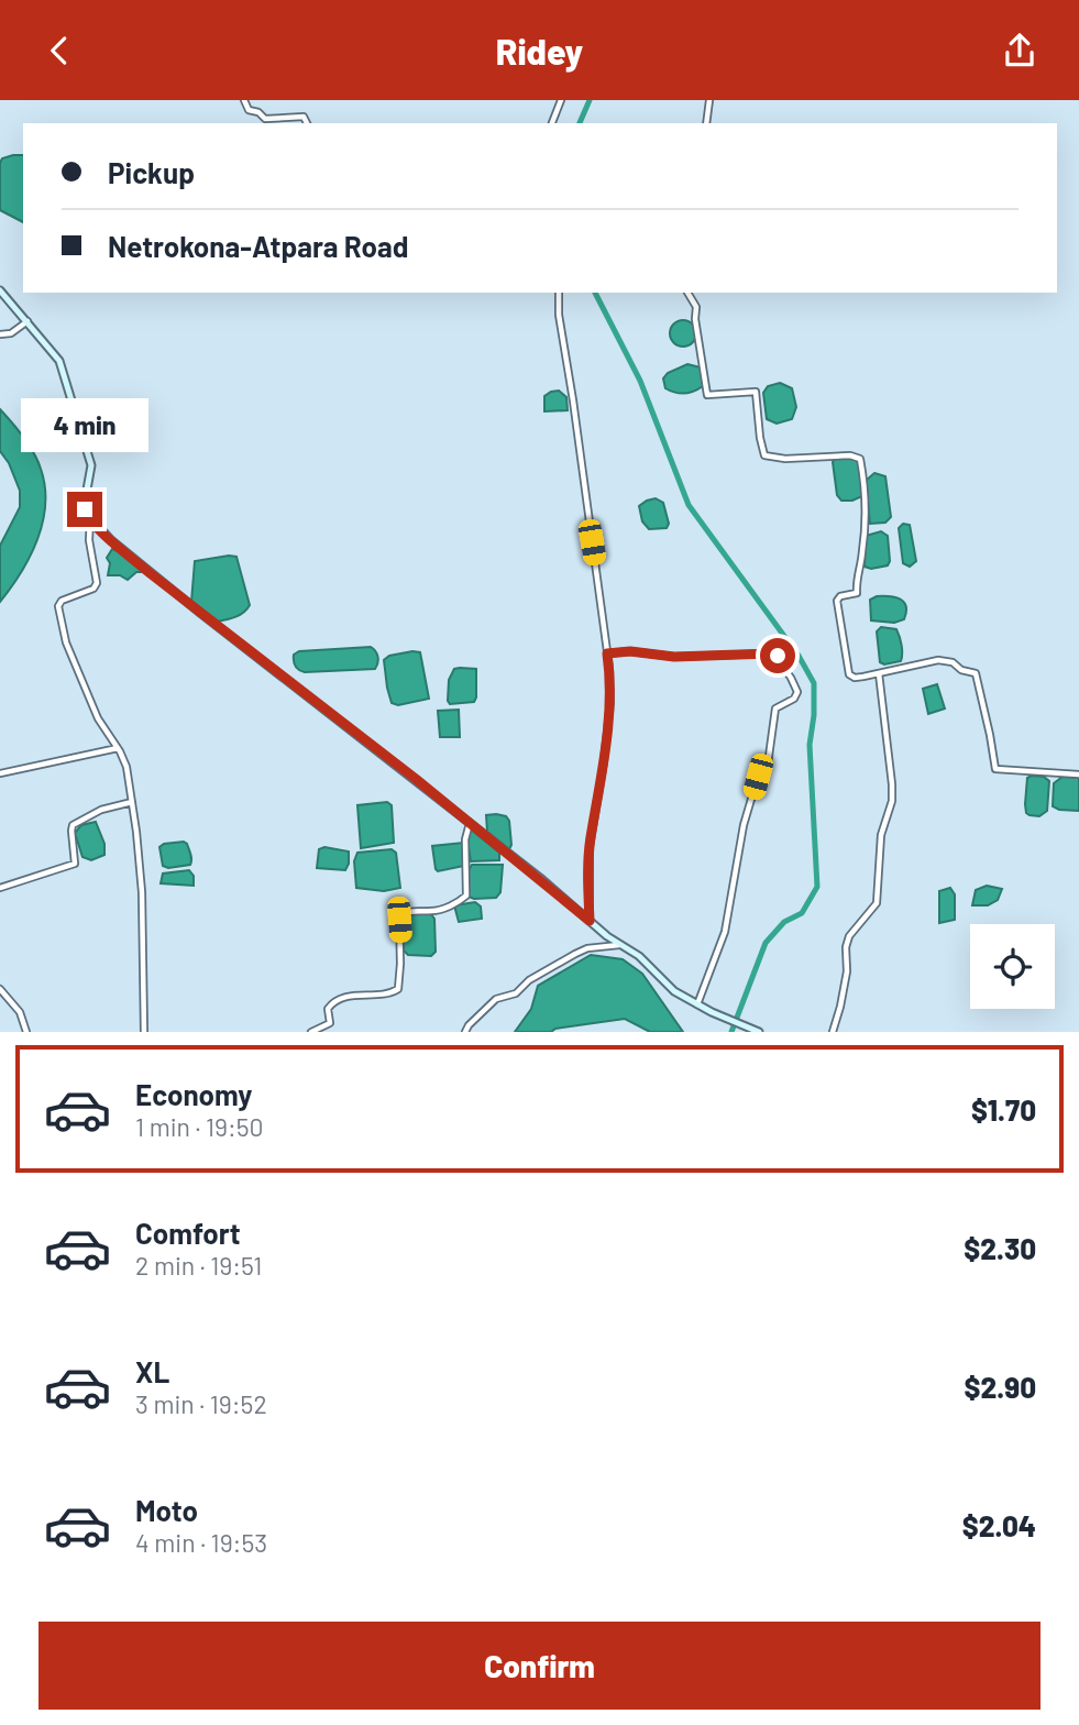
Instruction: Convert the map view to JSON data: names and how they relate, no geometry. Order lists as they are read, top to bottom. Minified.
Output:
{"page":{"header":"Ridey","banner":["Pickup","Netrokona-Atpara Road"],"bubble":"4 min","list":[{"name":"Economy","note":"1 min · 19:50","value":"$1.70"},{"name":"Comfort","note":"2 min · 19:51","value":"$2.30"},{"name":"XL","note":"3 min · 19:52","value":"$2.90"},{"name":"Moto","note":"4 min · 19:53","value":"$2.04"}],"buttons":"Confirm"}}
